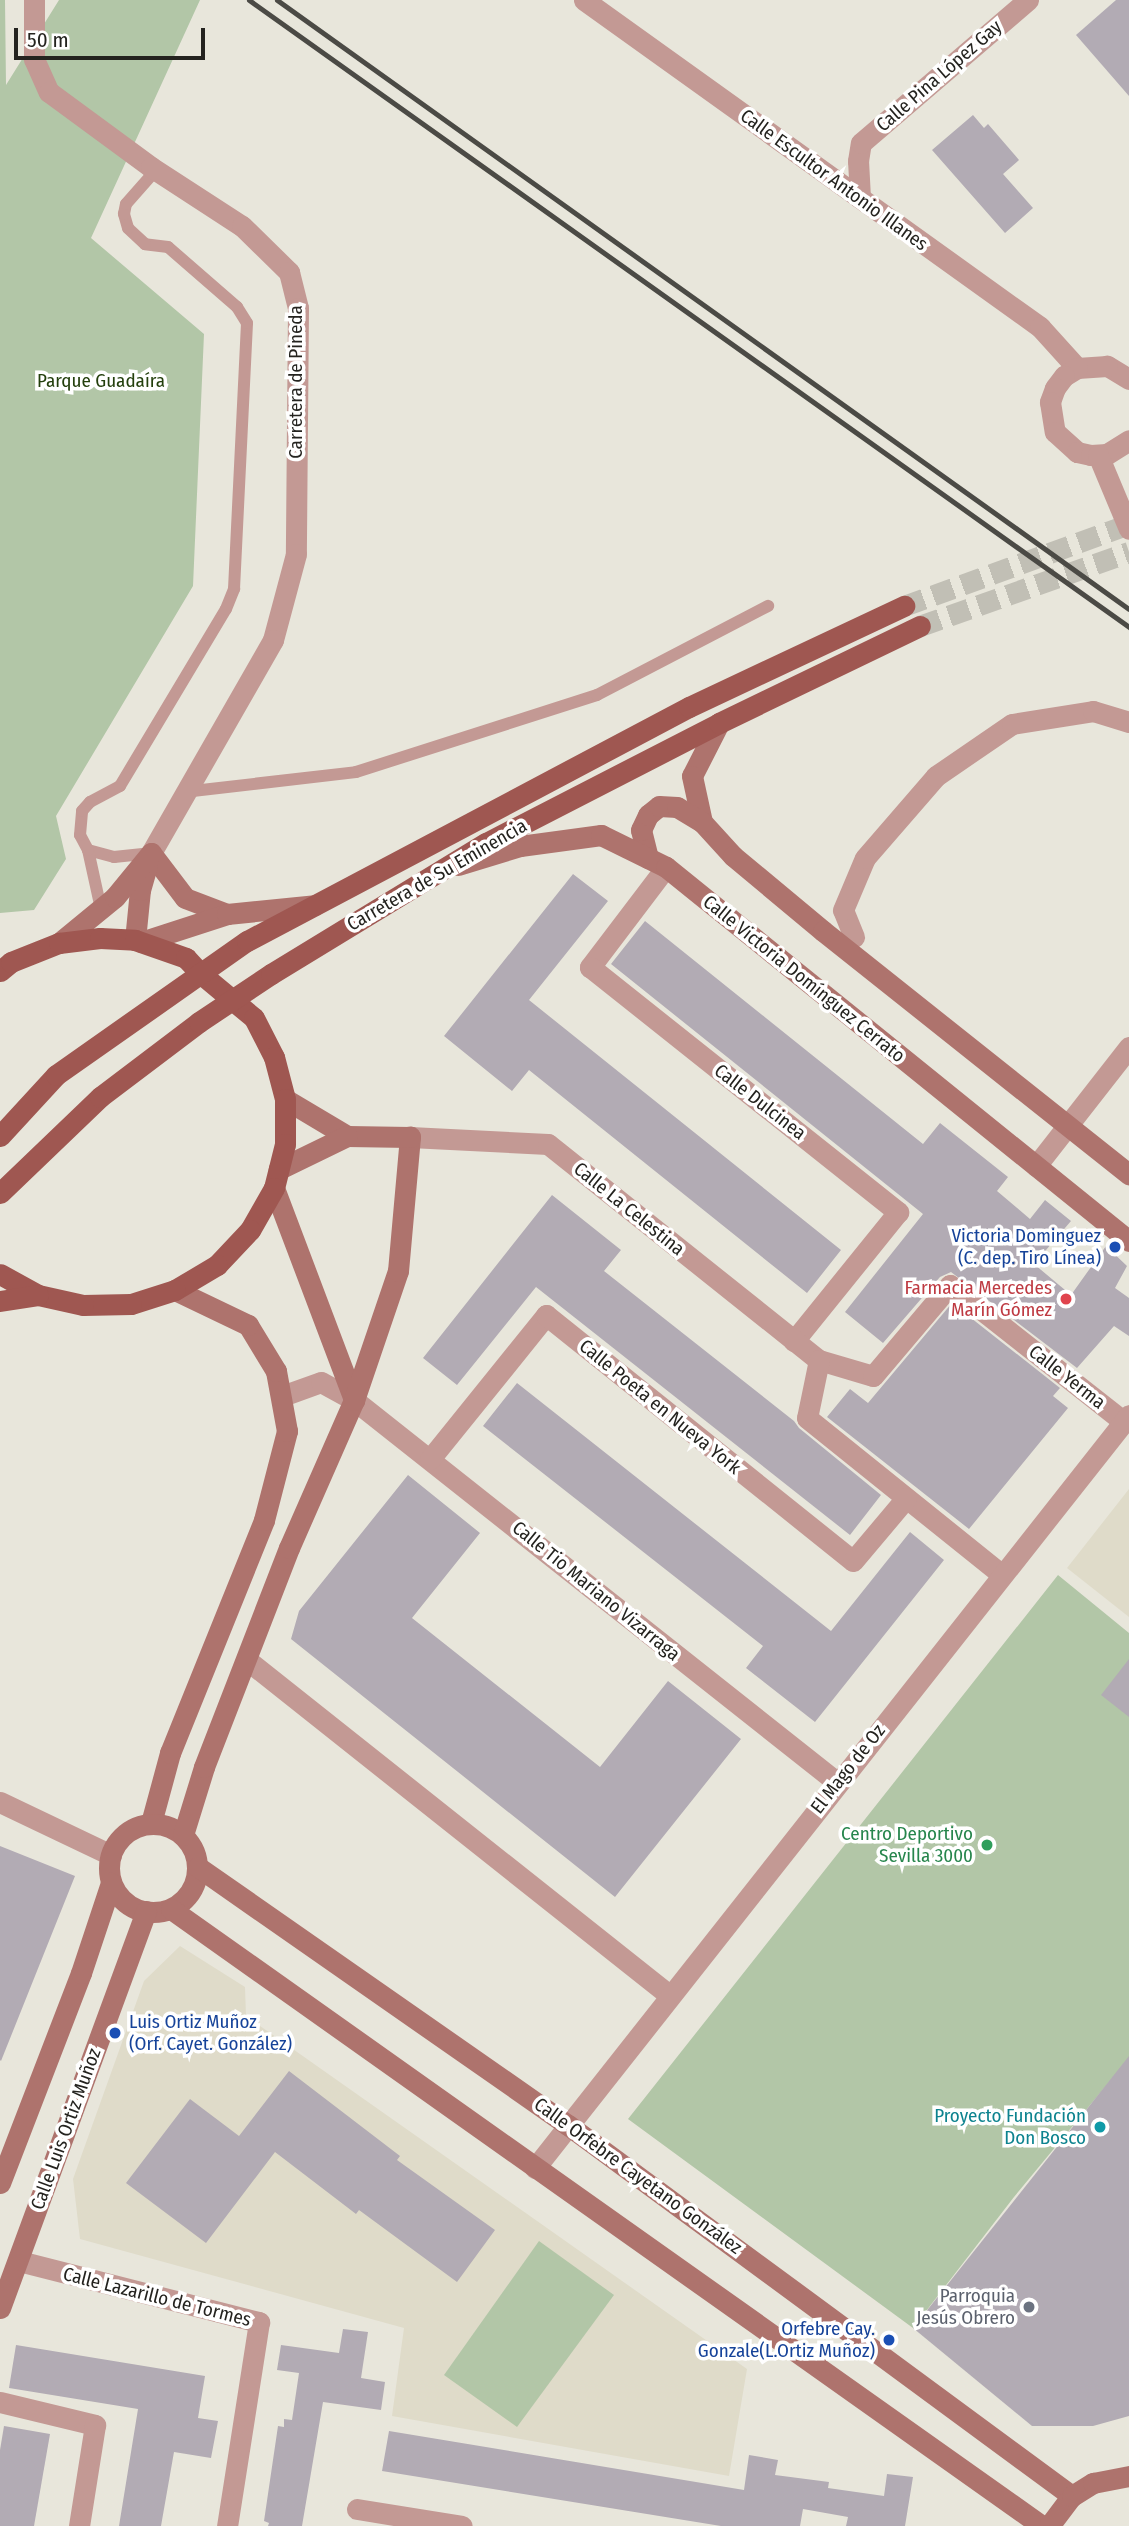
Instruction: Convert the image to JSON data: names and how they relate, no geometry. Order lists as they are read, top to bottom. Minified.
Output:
{"streets":{"main road":["Carretera de Su Eminencia"],"street":["Calle Pina López Gay","Calle Escultor Antonio Illanes","Carretera de Pineda","Calle Victoria Domínguez Cerrato","Calle Dulcinea","Calle La Celestina","Calle Yerma","Calle Poeta en Nueva York","Calle Tio Mariano Vizarraga","El Mago de Oz","Calle Luis Ortiz Muñoz","Calle Orfebre Cayetano González","Calle Lazarillo de Tormes"]},"crossings":[["Calle Pina López Gay","Calle Escultor Antonio Illanes"],["Carretera de Su Eminencia","Calle Victoria Domínguez Cerrato"],["Calle Victoria Domínguez Cerrato","Calle Dulcinea"],["Calle Dulcinea","Calle La Celestina"],["Calle La Celestina","Calle Yerma"],["Calle Yerma","El Mago de Oz"],["Calle Poeta en Nueva York","Calle Tio Mariano Vizarraga"],["Calle Tio Mariano Vizarraga","El Mago de Oz"],["El Mago de Oz","Calle Orfebre Cayetano González"],["Calle Luis Ortiz Muñoz","Calle Orfebre Cayetano González"],["Calle Luis Ortiz Muñoz","Calle Lazarillo de Tormes"]],"parks":["Parque Guadaíra"],"places":["Victoria Dominguez (C. dep. Tiro Línea)","Farmacia Mercedes Marín Gómez","Centro Deportivo Sevilla 3000","Luis Ortiz Muñoz (Orf. Cayet. González)","Proyecto Fundación Don Bosco","Parroquia Jesús Obrero","Orfebre Cay. Gonzale(L.Ortiz Muñoz)"],"scale_bar":"50 m"}
